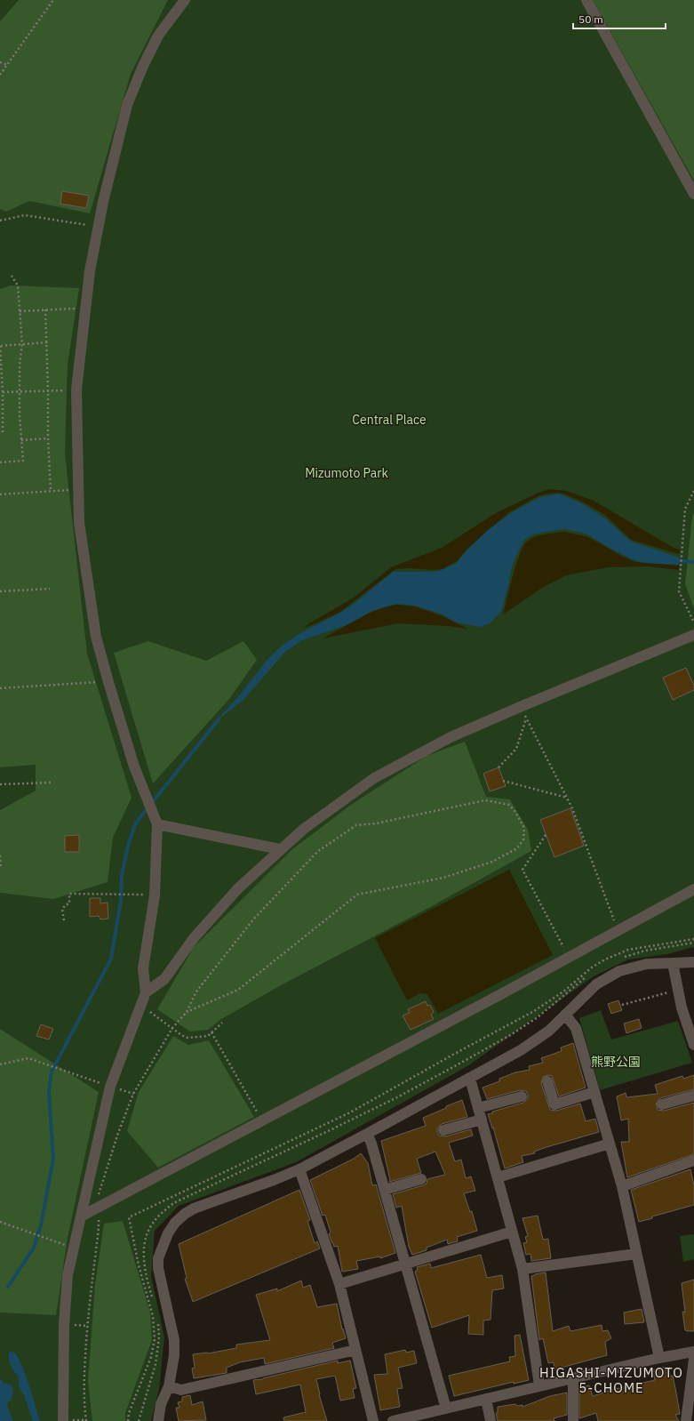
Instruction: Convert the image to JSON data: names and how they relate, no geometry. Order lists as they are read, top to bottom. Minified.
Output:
{"districts":["HIGASHI-MIZUMOTO 5-CHOME"],"parks":["Central Place","Mizumoto Park","熊野公園"],"scale_bar":"50 m"}
